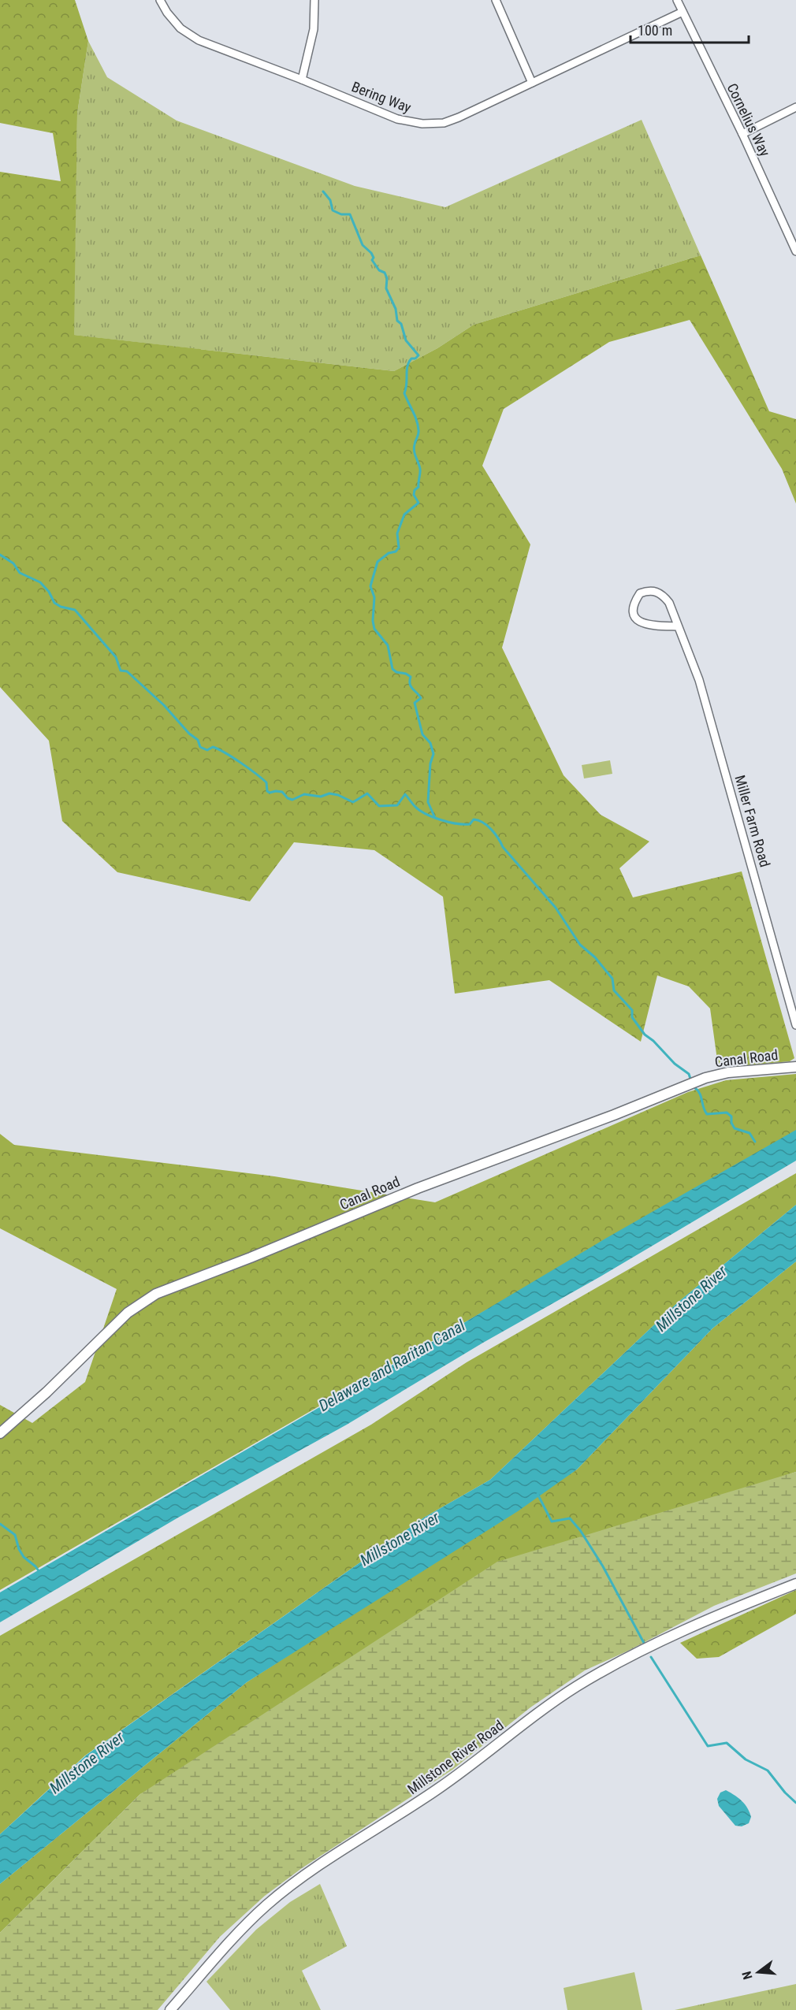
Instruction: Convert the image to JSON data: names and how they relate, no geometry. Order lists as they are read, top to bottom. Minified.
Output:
{"streets":{"street":["Bering Way","Cornelius Way","Miller Farm Road","Canal Road","Millstone River Road"]},"crossings":[["Bering Way","Cornelius Way"]],"water":["Millstone River","Delaware and Raritan Canal"],"scale_bar":"100 m","north":"left"}
